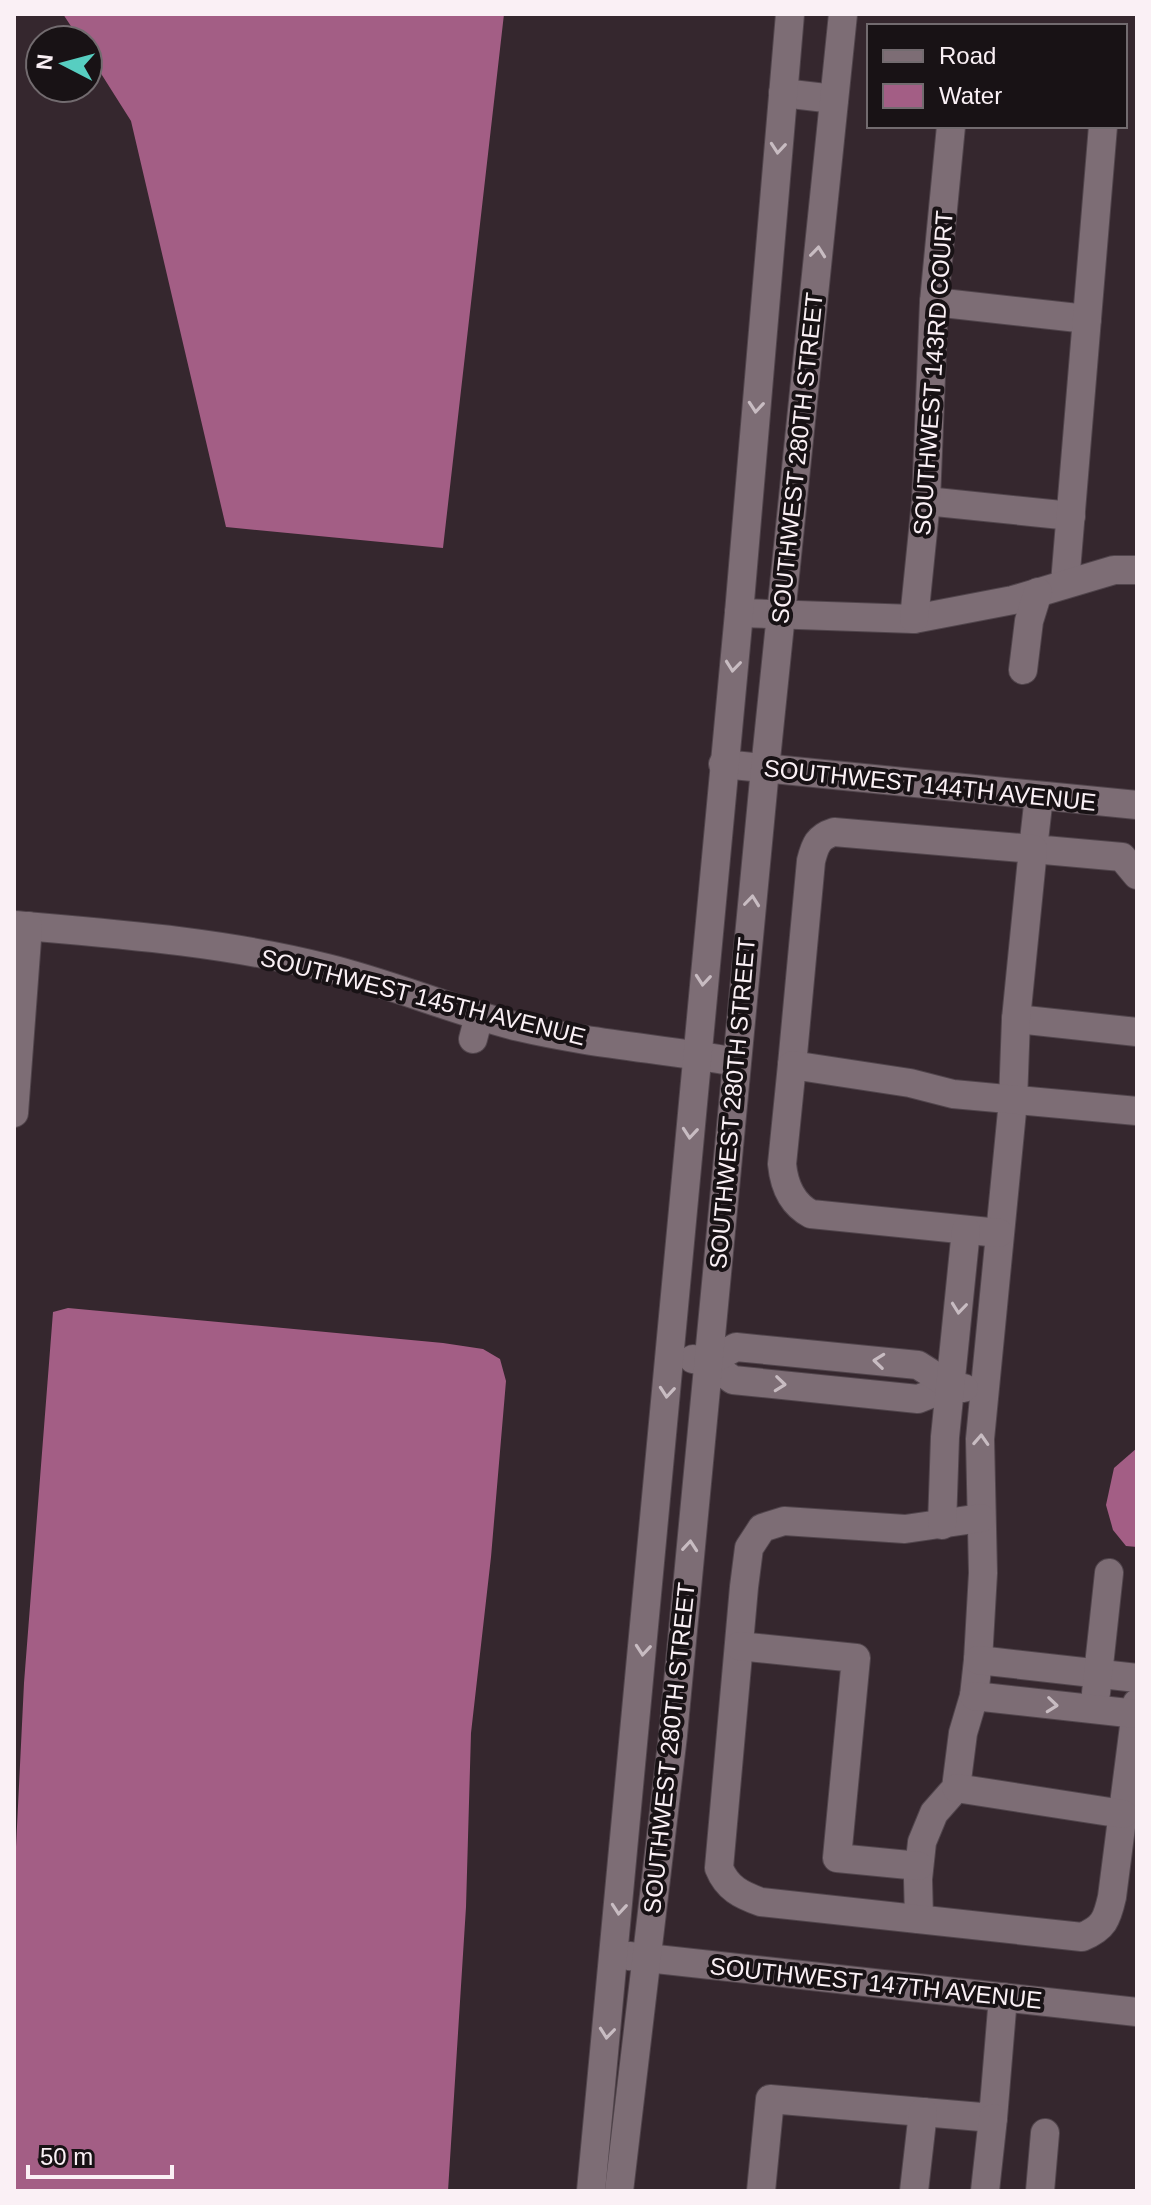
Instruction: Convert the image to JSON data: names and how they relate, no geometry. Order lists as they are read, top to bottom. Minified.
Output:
{"streets":{"street":["SOUTHWEST 143RD COURT","SOUTHWEST 280TH STREET","SOUTHWEST 144TH AVENUE","SOUTHWEST 145TH AVENUE","SOUTHWEST 147TH AVENUE"]},"crossings":[["SOUTHWEST 280TH STREET","SOUTHWEST 144TH AVENUE"],["SOUTHWEST 280TH STREET","SOUTHWEST 145TH AVENUE"],["SOUTHWEST 280TH STREET","SOUTHWEST 147TH AVENUE"]],"legend":["Road","Water"],"scale_bar":"50 m","north":"left"}
